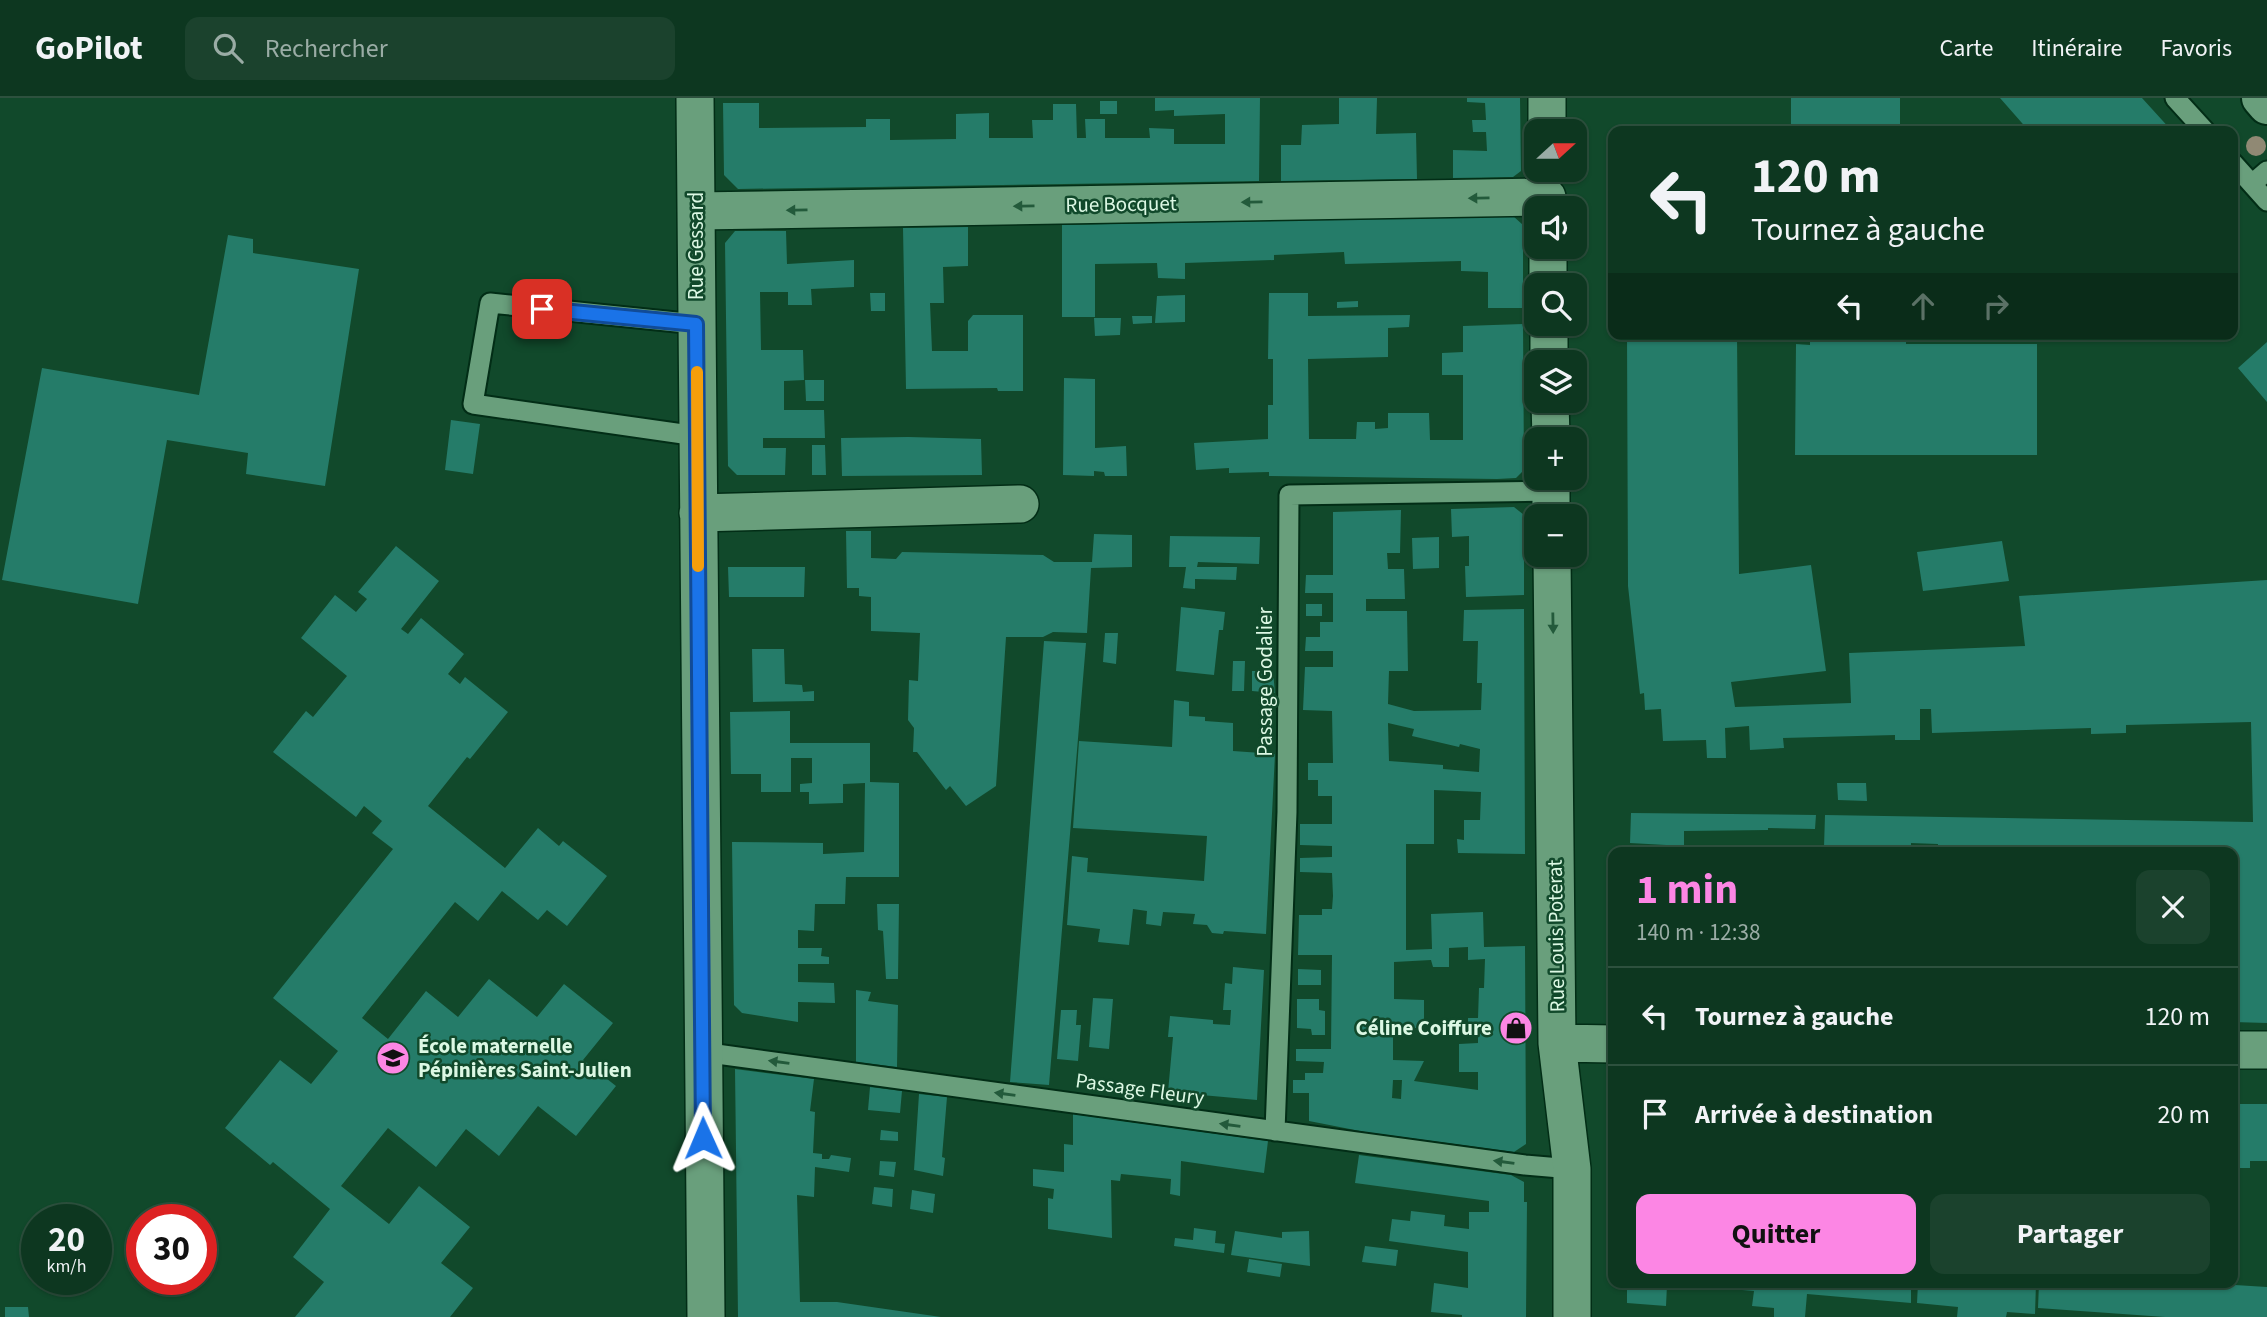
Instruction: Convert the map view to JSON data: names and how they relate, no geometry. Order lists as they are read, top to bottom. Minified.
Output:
{"streets":{"street":["Rue Bocquet","Rue Gessard","Rue Louis Poterat"],"lane":["Passage Godalier","Passage Fleury"]},"crossings":[["Rue Bocquet","Rue Gessard"],["Rue Gessard","Passage Fleury"],["Passage Godalier","Passage Fleury"],["Rue Louis Poterat","Passage Fleury"]],"one_way":["Rue Louis Poterat","Passage Fleury"],"places":{"shop":["Céline Coiffure"],"school or university":["École maternelle Pépinières Saint-Julien"]},"north":"right","page":{"header":"GoPilot","search":"Rechercher","nav":["Carte","Itinéraire","Favoris"],"map_buttons":["+","−"],"turn":["120 m","Tournez à gauche"],"heading":["1 min","140 m · 12:38"],"list":[{"name":"Tournez à gauche","value":"120 m"},{"name":"Arrivée à destination","value":"20 m"}],"buttons":["Quitter","Partager"],"speed":"20 km/h","limit":"30"}}
